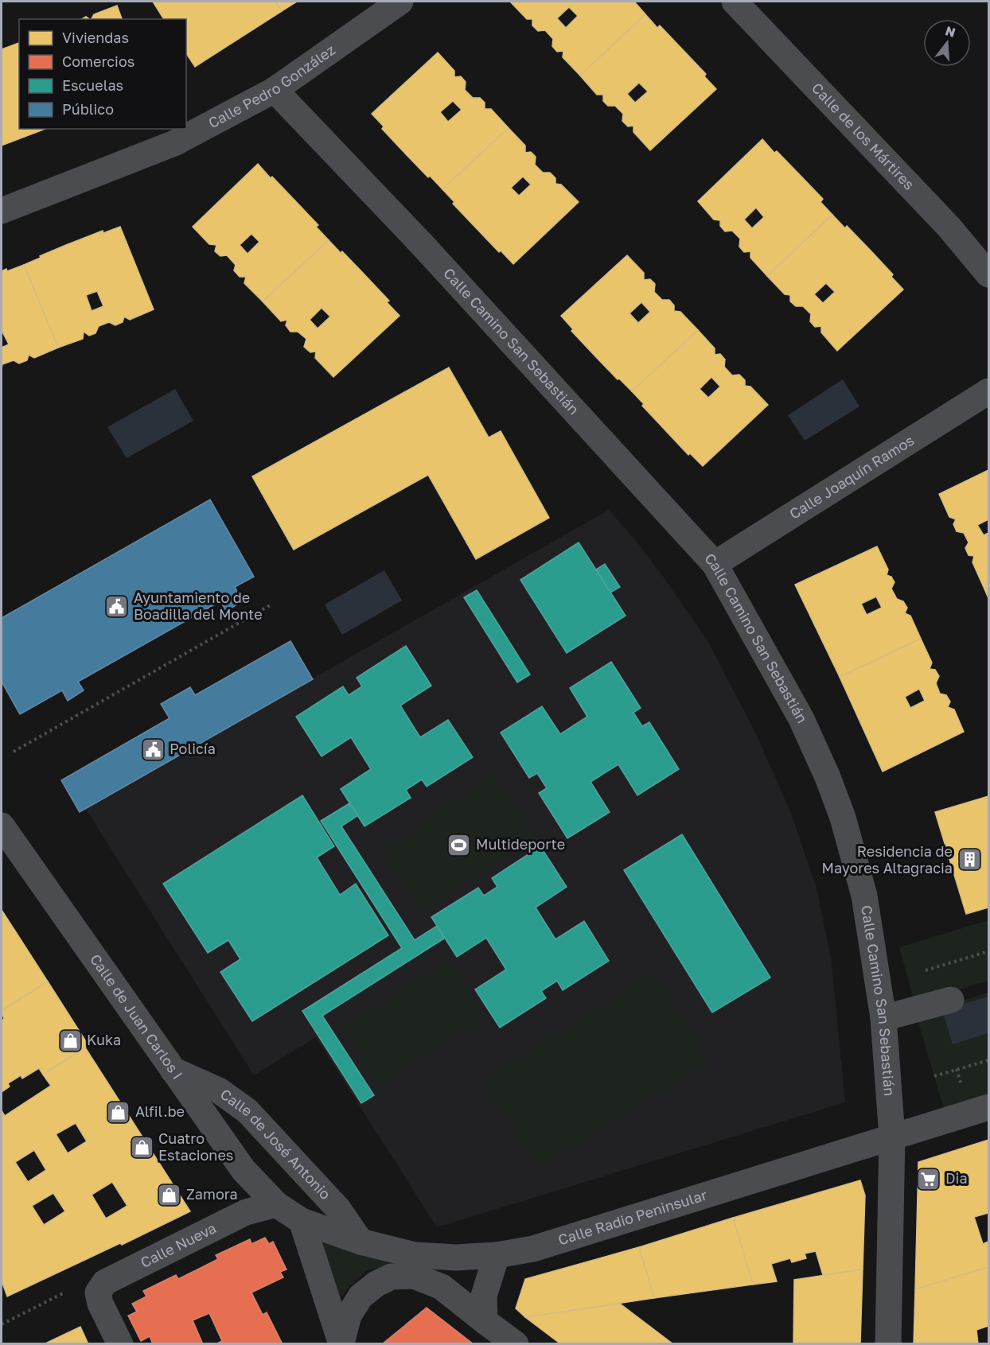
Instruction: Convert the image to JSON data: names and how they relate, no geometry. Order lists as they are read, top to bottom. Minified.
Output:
{"streets":{"street":["Calle Pedro González","Calle de los Mártires","Calle Camino San Sebastián","Calle Joaquín Ramos","Calle de Juan Carlos I","Calle de José Antonio","Calle Radio Peninsular","Calle Nueva"]},"crossings":[["Calle Pedro González","Calle Camino San Sebastián"],["Calle Camino San Sebastián","Calle Joaquín Ramos"],["Calle Camino San Sebastián","Calle Radio Peninsular"],["Calle de Juan Carlos I","Calle de José Antonio"],["Calle de Juan Carlos I","Calle Radio Peninsular"],["Calle de Juan Carlos I","Calle Nueva"],["Calle de José Antonio","Calle Radio Peninsular"],["Calle Radio Peninsular","Calle Nueva"]],"places":{"public building":["Ayuntamiento de Boadilla del Monte","Policía"],"sports":["Multideporte"],"building":["Residencia de Mayores Altagracia"],"shop":["Kuka","Alfil.be","Cuatro Estaciones","Zamora"],"supermarket":["Dia"]},"legend":["Viviendas","Comercios","Escuelas","Público"],"north":"top"}
